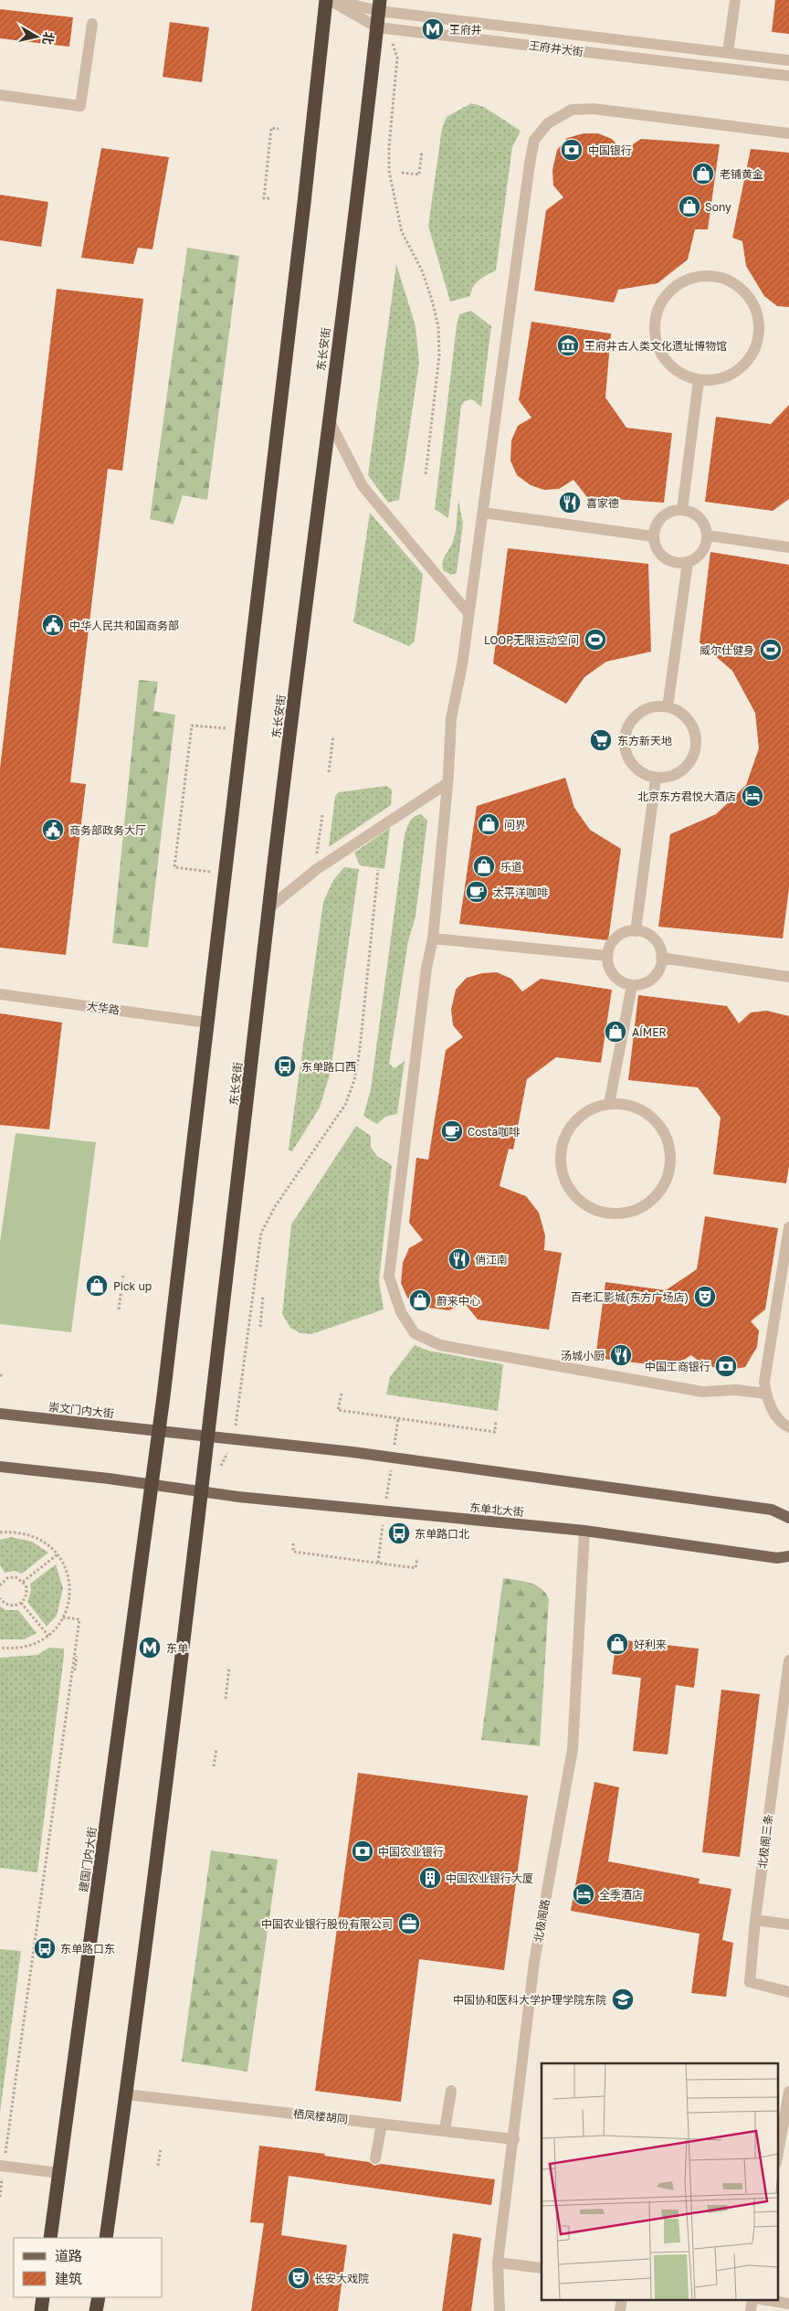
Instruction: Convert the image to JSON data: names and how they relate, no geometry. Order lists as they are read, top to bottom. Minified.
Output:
{"streets":{"highway":["东长安街","建国门内大街"],"main road":["崇文门内大街","东单北大街"],"street":["王府井大街","大华路","北极阁三条","北极阁路","栖凤楼胡同"]},"crossings":[["王府井大街","东长安街"],["东长安街","崇文门内大街"],["东长安街","东单北大街"],["崇文门内大街","建国门内大街"],["东单北大街","建国门内大街"],["东单北大街","北极阁路"],["北极阁路","栖凤楼胡同"]],"places":{"metro station":["王府井","东单"],"bank":["中国银行","中国工商银行","中国农业银行"],"shop":["老铺黄金","Sony","问界","乐道","AÍMER","Pick up","蔚来中心","好利来"],"museum":["王府井古人类文化遗址博物馆"],"restaurant":["喜家德","俏江南","汤城小厨"],"public building":["中华人民共和国商务部","商务部政务大厅"],"sports":["LOOP无限运动空间","威尔仕健身"],"supermarket":["东方新天地"],"hotel":["北京东方君悦大酒店","全季酒店"],"cafe":["太平洋咖啡","Costa咖啡"],"bus stop":["东单路口西","东单路口北","东单路口东"],"theatre":["百老汇影城(东方广场店)","长安大戏院"],"building":["中国农业银行大厦"],"office":["中国农业银行股份有限公司"],"school or university":["中国协和医科大学护理学院东院"]},"legend":["道路","建筑"],"north":"right"}
